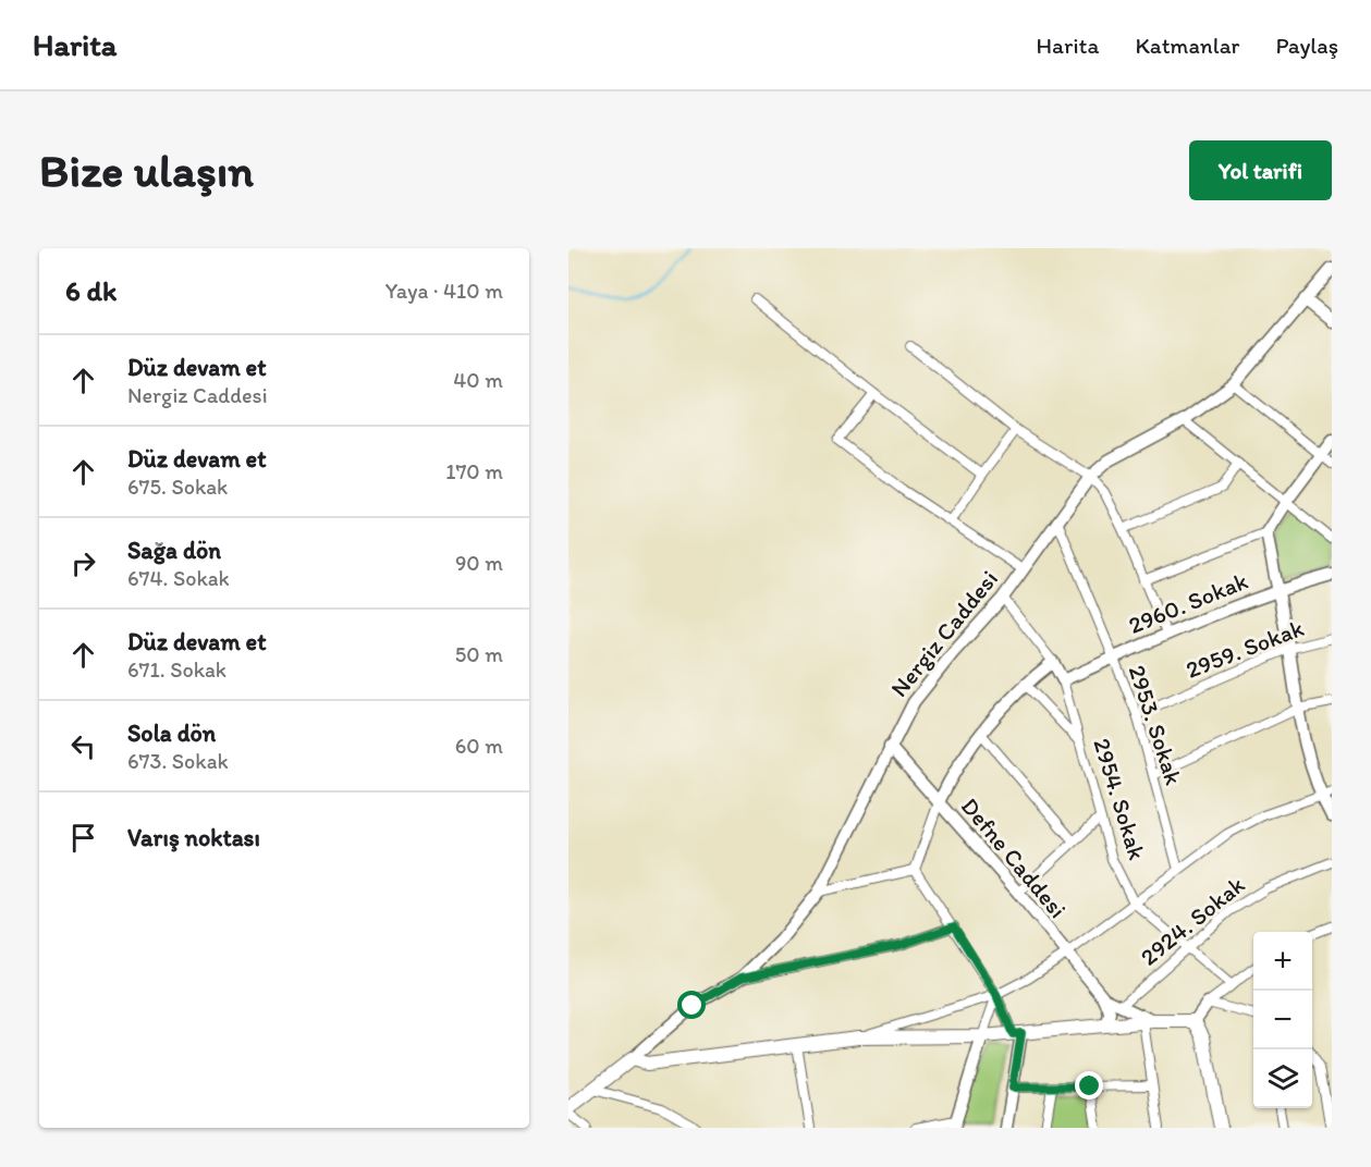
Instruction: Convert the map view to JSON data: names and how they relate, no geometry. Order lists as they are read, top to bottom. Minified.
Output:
{"streets":{"street":["2960. Sokak","Nergiz Caddesi","2959. Sokak","2953. Sokak","2954. Sokak","Defne Caddesi","2924. Sokak"]},"crossings":[["2960. Sokak","2953. Sokak"],["2960. Sokak","2954. Sokak"],["Nergiz Caddesi","2953. Sokak"],["Nergiz Caddesi","2954. Sokak"],["Nergiz Caddesi","Defne Caddesi"],["2959. Sokak","2953. Sokak"],["2954. Sokak","2924. Sokak"]],"page":{"header":"Harita","nav":["Harita","Katmanlar","Paylaş"],"buttons":"Yol tarifi","title":"Bize ulaşın","heading":["6 dk","Yaya · 410 m"],"list":[["Düz devam et","Nergiz Caddesi","40 m"],["Düz devam et","675. Sokak","170 m"],["Sağa dön","674. Sokak","90 m"],["Düz devam et","671. Sokak","50 m"],["Sola dön","673. Sokak","60 m"],"Varış noktası"],"map_buttons":["+","−"]}}
